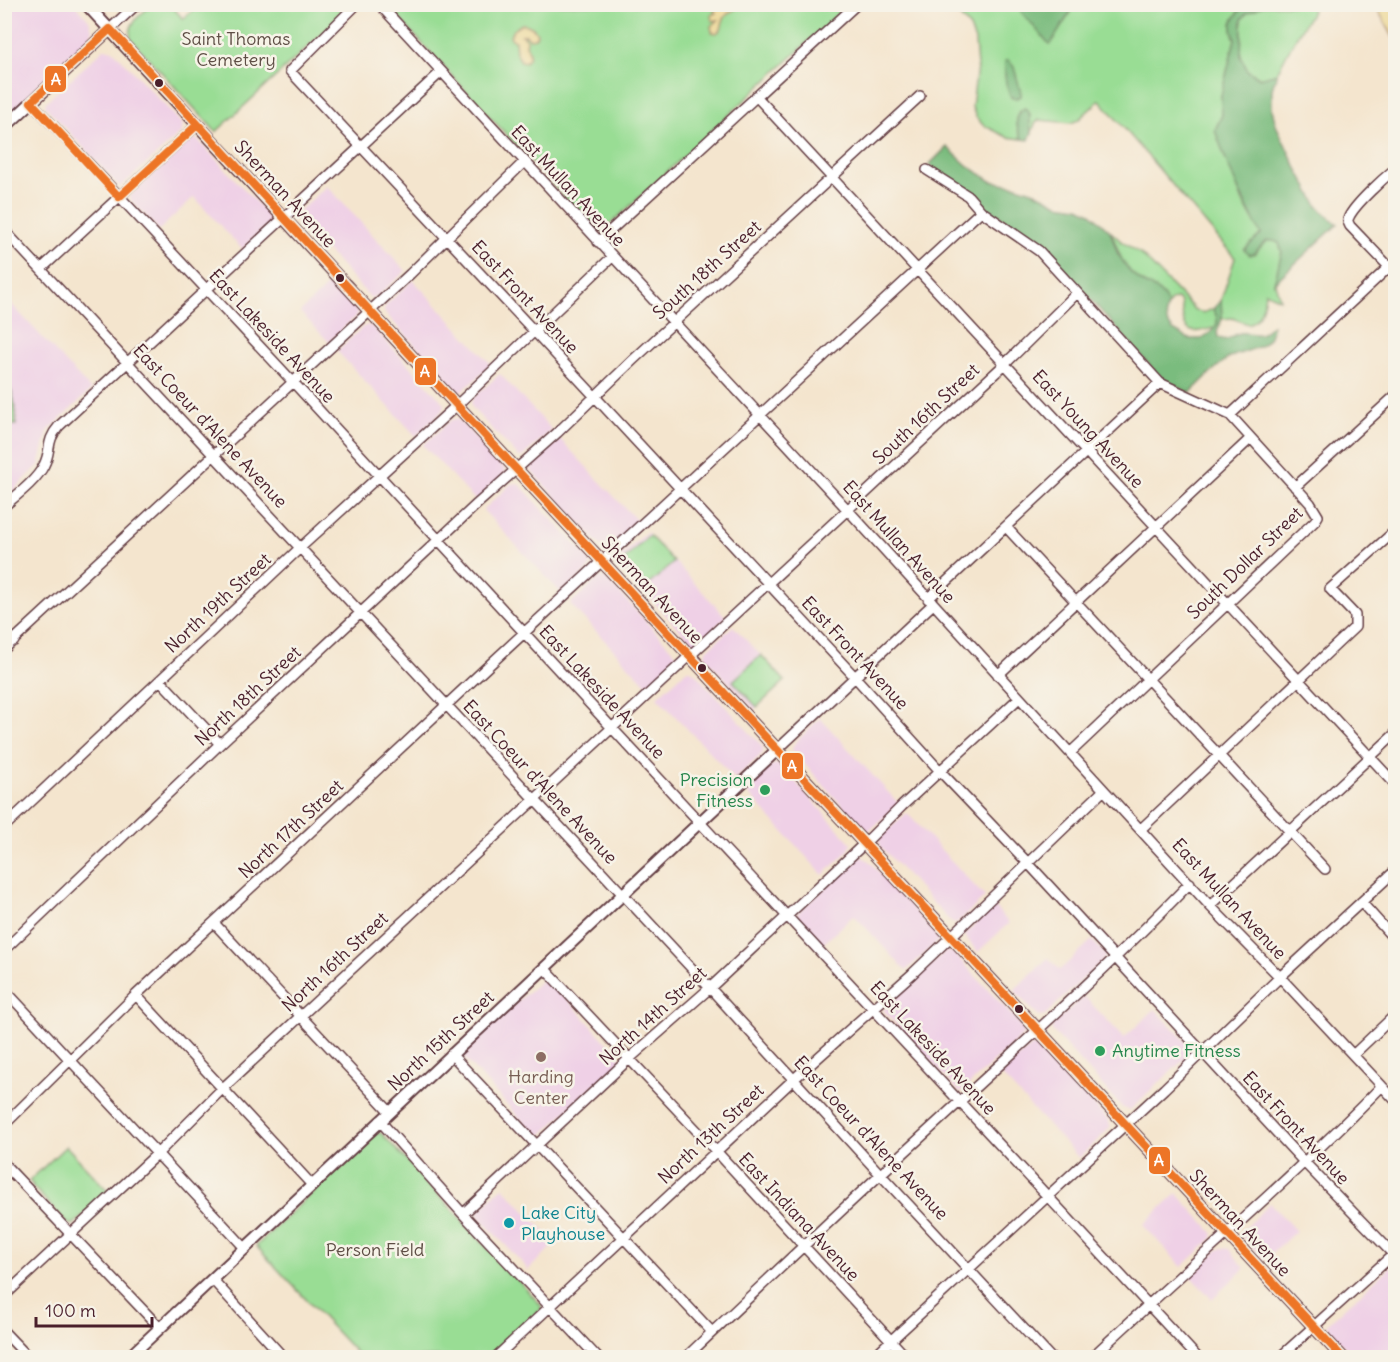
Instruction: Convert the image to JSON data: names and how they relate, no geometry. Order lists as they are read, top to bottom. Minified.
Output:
{"streets":{"main road":["Sherman Avenue","North 15th Street"],"street":["East Mullan Avenue","South 18th Street","East Front Avenue","East Lakeside Avenue","South 16th Street","East Coeur d'Alene Avenue","East Young Avenue","South Dollar Street","North 19th Street","North 18th Street","North 17th Street","North 16th Street","North 14th Street","North 13th Street","East Indiana Avenue"]},"crossings":[["East Mullan Avenue","South 18th Street"],["East Mullan Avenue","South 16th Street"],["East Mullan Avenue","South Dollar Street"],["East Mullan Avenue","North 19th Street"],["East Mullan Avenue","North 17th Street"],["East Mullan Avenue","North 14th Street"],["East Mullan Avenue","North 13th Street"],["Sherman Avenue","South 18th Street"],["Sherman Avenue","South 16th Street"],["Sherman Avenue","North 19th Street"],["Sherman Avenue","North 18th Street"],["Sherman Avenue","North 17th Street"],["Sherman Avenue","North 16th Street"],["Sherman Avenue","North 14th Street"],["Sherman Avenue","North 15th Street"],["Sherman Avenue","North 13th Street"],["South 18th Street","East Front Avenue"],["South 18th Street","East Young Avenue"],["South 18th Street","North 18th Street"],["East Front Avenue","South 16th Street"],["East Front Avenue","North 19th Street"],["East Front Avenue","North 17th Street"],["East Front Avenue","North 14th Street"],["East Front Avenue","North 13th Street"],["East Lakeside Avenue","North 19th Street"],["East Lakeside Avenue","North 18th Street"],["East Lakeside Avenue","North 17th Street"],["East Lakeside Avenue","North 16th Street"],["East Lakeside Avenue","North 14th Street"],["East Lakeside Avenue","North 15th Street"],["East Lakeside Avenue","North 13th Street"],["South 16th Street","East Young Avenue"],["South 16th Street","North 16th Street"],["East Coeur d'Alene Avenue","North 19th Street"],["East Coeur d'Alene Avenue","North 18th Street"],["East Coeur d'Alene Avenue","North 17th Street"],["East Coeur d'Alene Avenue","North 16th Street"],["East Coeur d'Alene Avenue","North 14th Street"],["East Coeur d'Alene Avenue","North 15th Street"],["East Coeur d'Alene Avenue","North 13th Street"],["East Young Avenue","South Dollar Street"],["East Young Avenue","North 17th Street"],["North 14th Street","East Indiana Avenue"],["North 15th Street","East Indiana Avenue"],["North 13th Street","East Indiana Avenue"]],"parks":["Saint Thomas Cemetery","Person Field"],"places":["Precision Fitness","Anytime Fitness","Harding Center","Lake City Playhouse"],"lines":["transit line A"],"scale_bar":"100 m"}
